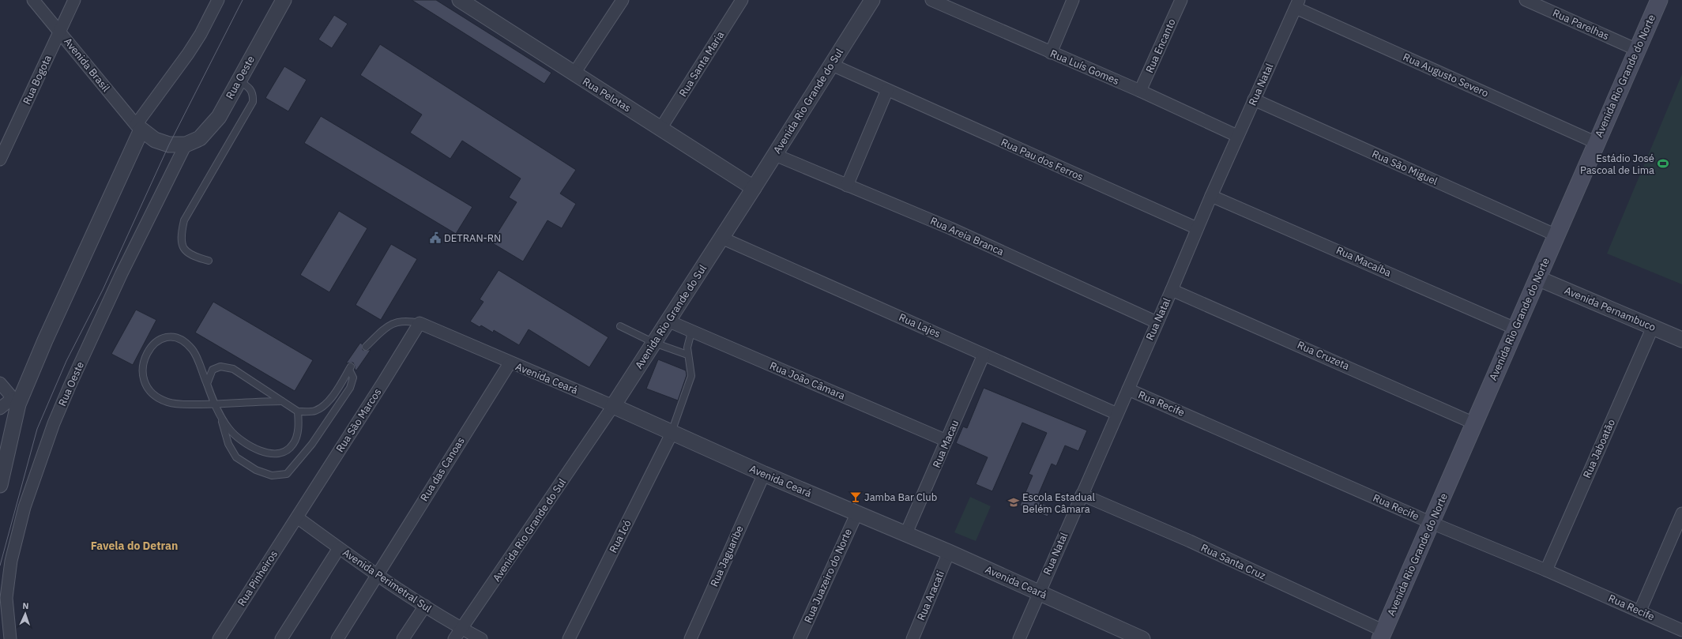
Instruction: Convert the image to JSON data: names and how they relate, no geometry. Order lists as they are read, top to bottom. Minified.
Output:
{"streets":{"main road":["Avenida Rio Grande do Norte"],"street":["Rua Parelhas","Rua Encanto","Rua Santa Maria","Avenida Brasil","Rua Luís Gomes","Rua Augusto Severo","Rua Oeste","Rua Bogota","Rua Natal","Rua Pelotas","Avenida Rio Grande do Sul","Rua Pau dos Ferros","Rua São Miguel","Rua Areia Branca","Rua Macaíba","Avenida Pernambuco","Rua Lajes","Rua Cruzeta","Avenida Ceará","Rua João Câmara","Rua Recife","Rua São Marcos","Rua Macau","Rua Jaboatão","Rua das Canoas","Rua Icó","Rua Jaguaribe","Rua Santa Cruz","Rua Juazeiro do Norte","Rua Pinheiros","Avenida Perimetral Sul","Rua Aracati"]},"crossings":[["Rua Parelhas","Avenida Rio Grande do Norte"],["Rua Encanto","Rua Luís Gomes"],["Rua Santa Maria","Rua Pelotas"],["Avenida Brasil","Rua Oeste"],["Avenida Brasil","Rua Bogota"],["Rua Luís Gomes","Rua Natal"],["Rua Augusto Severo","Avenida Rio Grande do Norte"],["Rua Augusto Severo","Rua Natal"],["Avenida Rio Grande do Norte","Rua São Miguel"],["Avenida Rio Grande do Norte","Rua Macaíba"],["Avenida Rio Grande do Norte","Avenida Pernambuco"],["Avenida Rio Grande do Norte","Rua Cruzeta"],["Avenida Rio Grande do Norte","Rua Recife"],["Avenida Rio Grande do Norte","Rua Santa Cruz"],["Rua Natal","Rua Pau dos Ferros"],["Rua Natal","Rua São Miguel"],["Rua Natal","Rua Areia Branca"],["Rua Natal","Rua Macaíba"],["Rua Natal","Rua Lajes"],["Rua Natal","Rua Cruzeta"],["Rua Natal","Avenida Ceará"],["Rua Natal","Rua Recife"],["Rua Natal","Rua Santa Cruz"],["Rua Pelotas","Avenida Rio Grande do Sul"],["Avenida Rio Grande do Sul","Rua Pau dos Ferros"],["Avenida Rio Grande do Sul","Rua Areia Branca"],["Avenida Rio Grande do Sul","Rua Lajes"],["Avenida Rio Grande do Sul","Avenida Ceará"],["Avenida Rio Grande do Sul","Rua João Câmara"],["Avenida Rio Grande do Sul","Avenida Perimetral Sul"],["Avenida Pernambuco","Rua Jaboatão"],["Rua Lajes","Rua Macau"],["Avenida Ceará","Rua São Marcos"],["Avenida Ceará","Rua Macau"],["Avenida Ceará","Rua das Canoas"],["Avenida Ceará","Rua Icó"],["Avenida Ceará","Rua Jaguaribe"],["Avenida Ceará","Rua Juazeiro do Norte"],["Avenida Ceará","Rua Aracati"],["Rua João Câmara","Rua Macau"],["Rua Recife","Rua Jaboatão"],["Rua São Marcos","Rua Pinheiros"],["Rua São Marcos","Avenida Perimetral Sul"],["Rua das Canoas","Avenida Perimetral Sul"],["Rua Pinheiros","Avenida Perimetral Sul"]],"districts":["Favela do Detran"],"places":{"sports":["Estádio José Pascoal de Lima"],"public building":["DETRAN-RN"],"bar":["Jamba Bar Club"],"school or university":["Escola Estadual Belém Câmara"]},"north":"top"}
